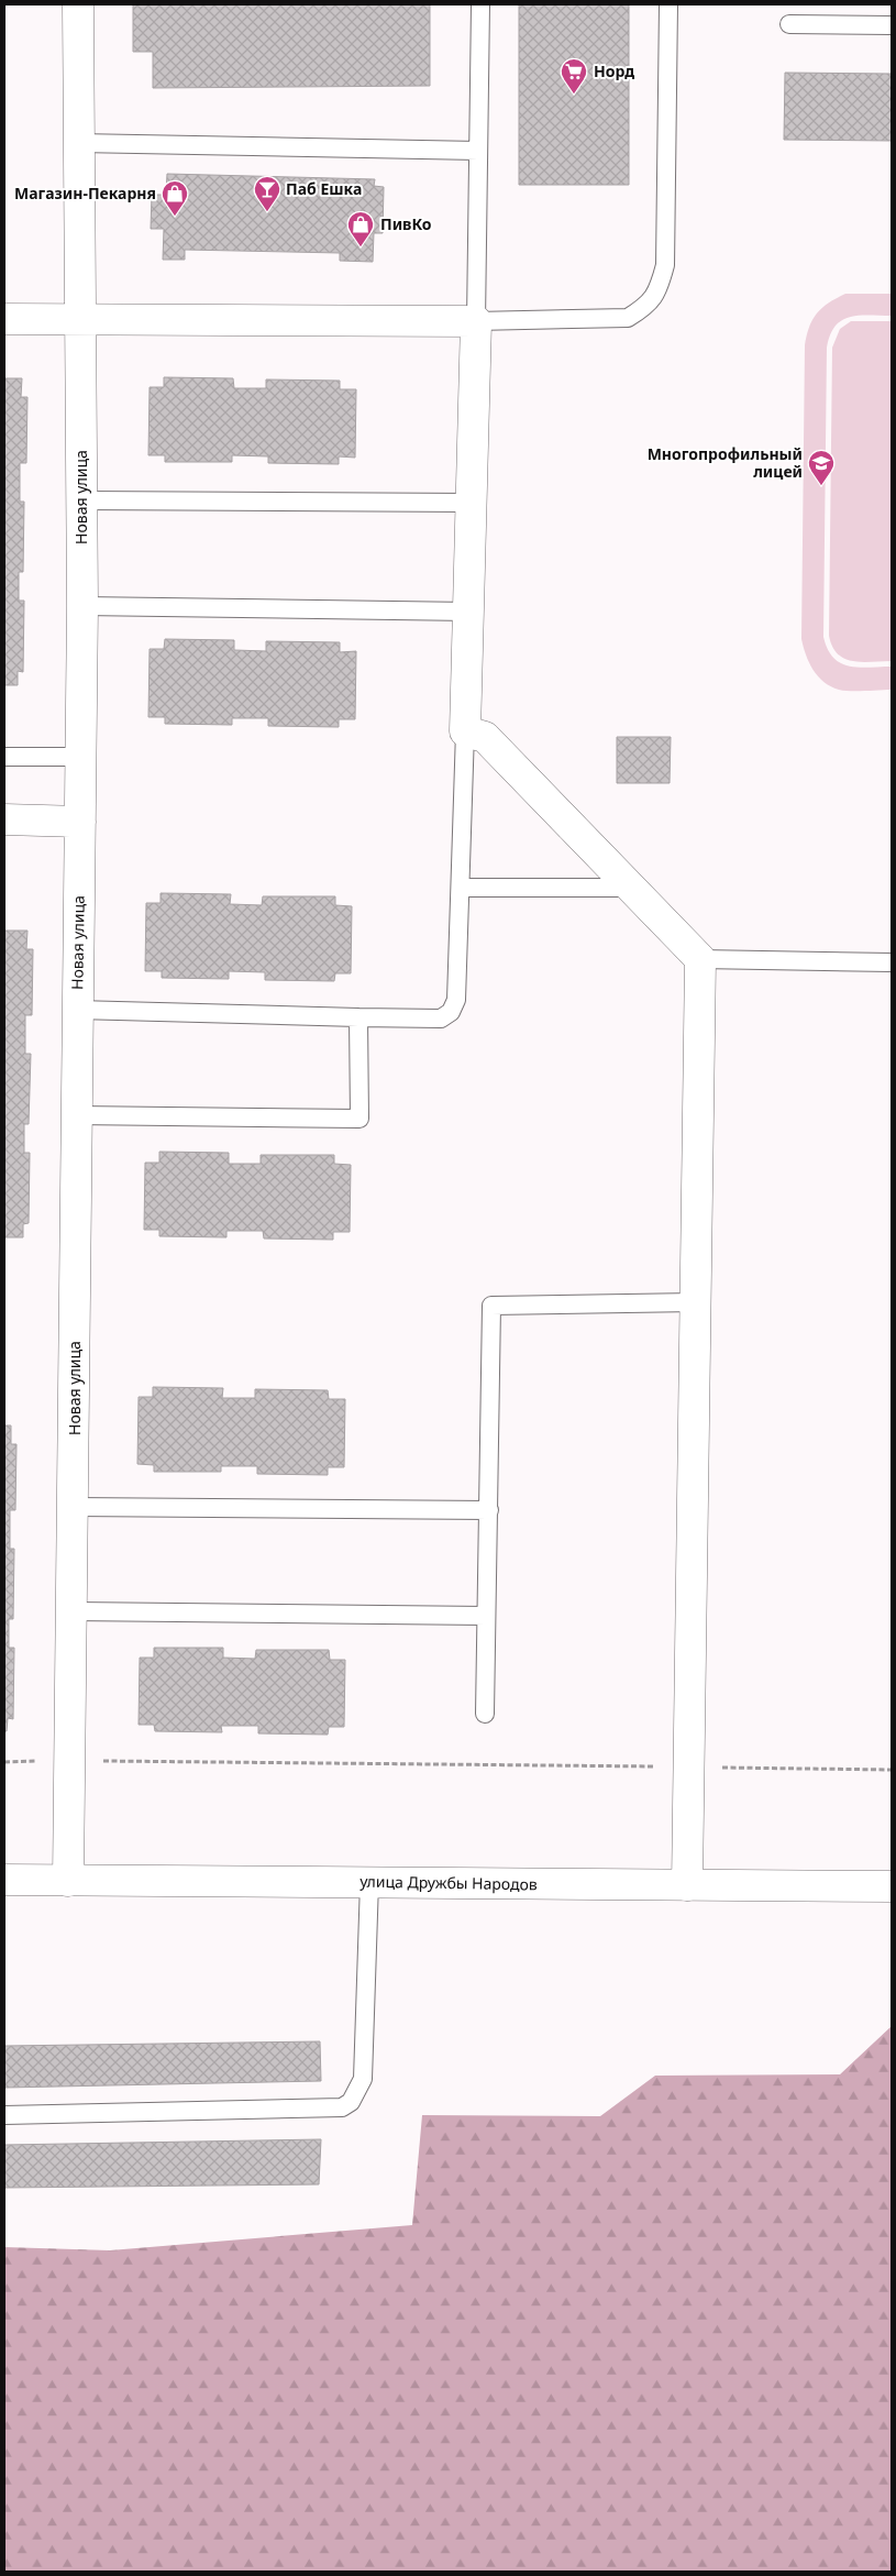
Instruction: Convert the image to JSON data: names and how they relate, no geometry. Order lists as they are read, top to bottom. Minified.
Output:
{"streets":{"street":["Новая улица","улица Дружбы Народов"]},"crossings":[["Новая улица","улица Дружбы Народов"]],"places":{"supermarket":["Норд"],"bar":["Паб Ешка"],"shop":["Магазин-Пекарня","ПивКо"],"school or university":["Многопрофильный лицей"]}}
